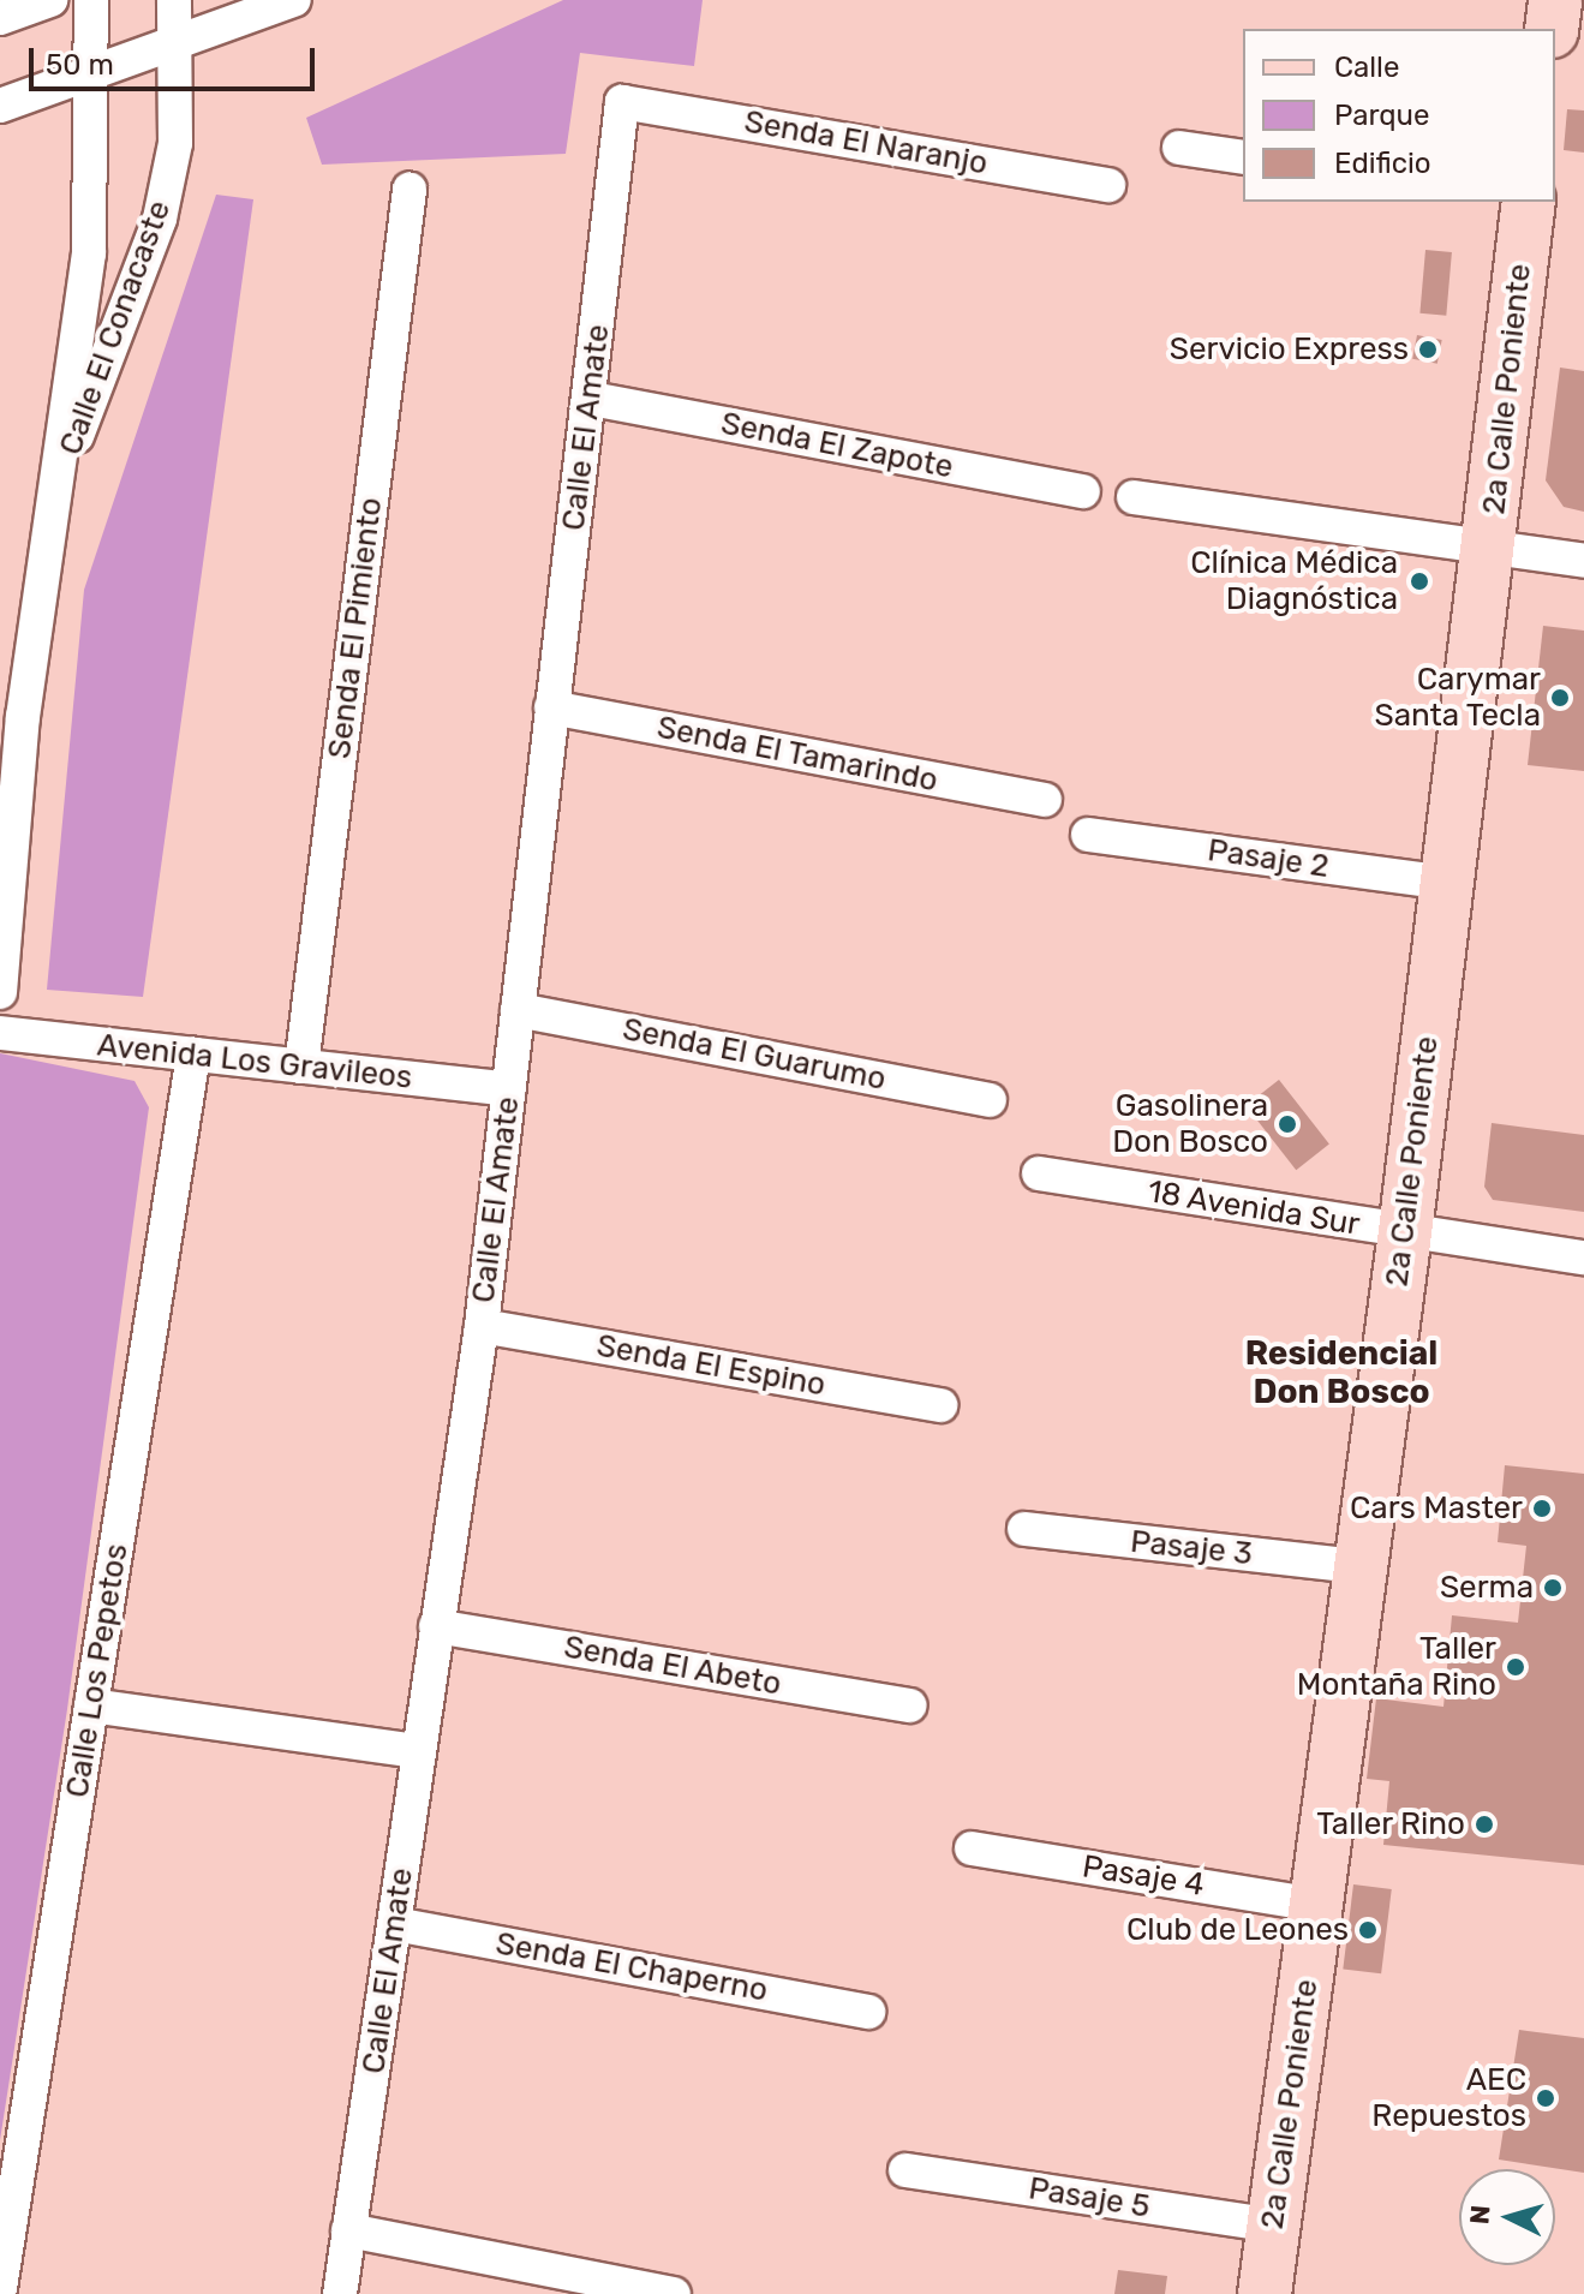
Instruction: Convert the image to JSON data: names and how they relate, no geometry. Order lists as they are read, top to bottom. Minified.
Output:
{"streets":{"main road":["2a Calle Poniente"],"street":["Senda El Naranjo","Calle El Conacaste","Calle El Amate","Senda El Zapote","Senda El Pimiento","Senda El Tamarindo","Pasaje 2","Senda El Guarumo","Avenida Los Gravileos","18 Avenida Sur","Senda El Espino","Pasaje 3","Senda El Abeto","Calle Los Pepetos","Pasaje 4","Senda El Chaperno","Pasaje 5"]},"crossings":[["Senda El Naranjo","Calle El Amate"],["2a Calle Poniente","Pasaje 2"],["2a Calle Poniente","18 Avenida Sur"],["2a Calle Poniente","Pasaje 3"],["2a Calle Poniente","Pasaje 4"],["2a Calle Poniente","Pasaje 5"],["Calle El Amate","Senda El Zapote"],["Calle El Amate","Senda El Tamarindo"],["Calle El Amate","Senda El Guarumo"],["Calle El Amate","Avenida Los Gravileos"],["Calle El Amate","Senda El Espino"],["Calle El Amate","Senda El Abeto"],["Calle El Amate","Senda El Chaperno"],["Senda El Pimiento","Avenida Los Gravileos"],["Avenida Los Gravileos","Calle Los Pepetos"]],"districts":["Residencial Don Bosco"],"places":["Servicio Express","Clínica Médica Diagnóstica","Carymar Santa Tecla","Gasolinera Don Bosco","Cars Master","Serma","Taller Montaña Rino","Taller Rino","Club de Leones","AEC Repuestos"],"legend":["Calle","Parque","Edificio"],"scale_bar":"50 m","north":"left"}
